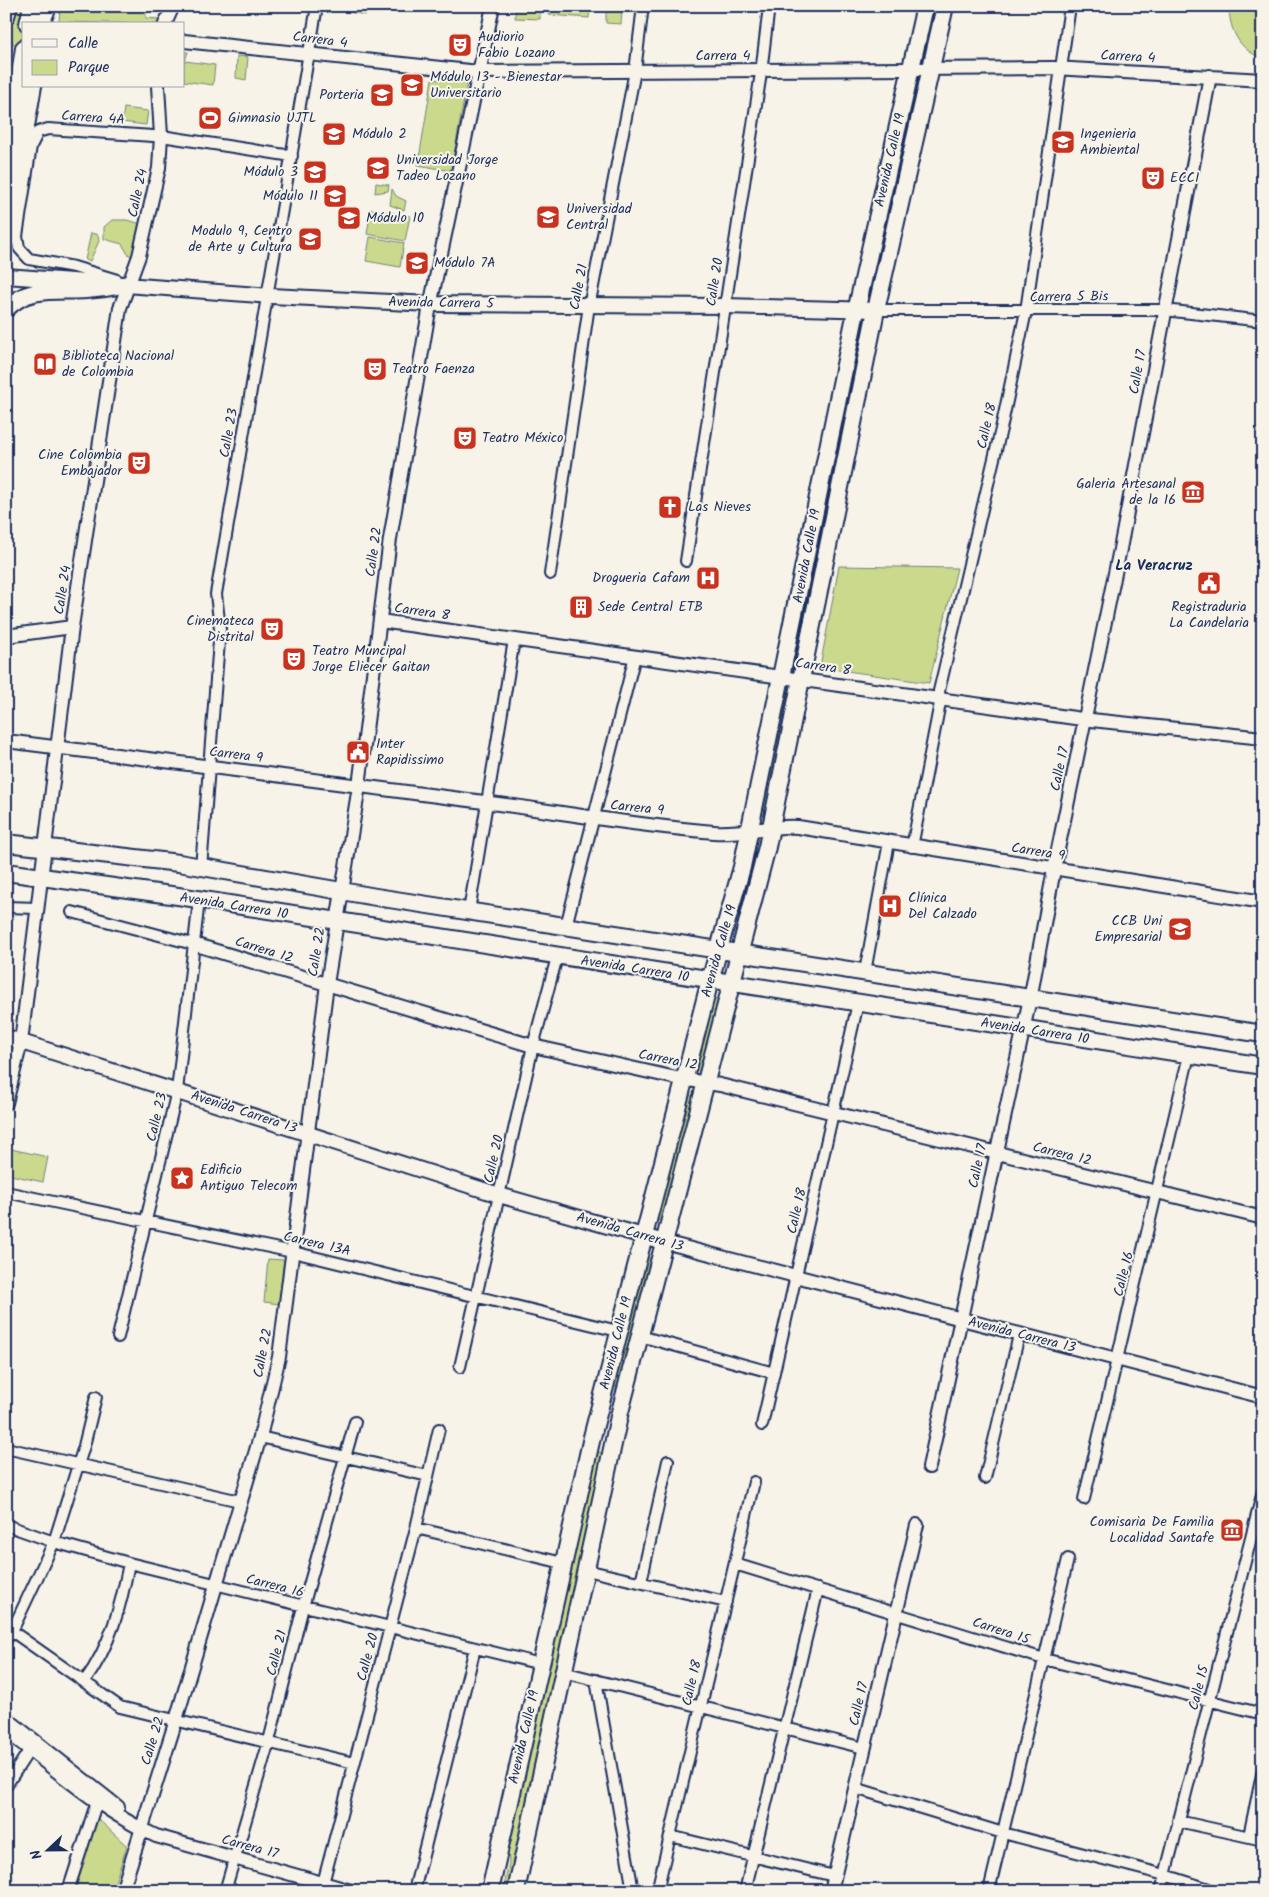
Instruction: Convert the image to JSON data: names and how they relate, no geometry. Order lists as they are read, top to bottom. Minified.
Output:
{"streets":{"main road":["Avenida Calle 19","Avenida Carrera 5","Avenida Carrera 10","Avenida Carrera 13"],"street":["Carrera 4","Carrera 4A","Calle 24","Calle 20","Calle 21","Carrera 5 Bis","Calle 17","Calle 18","Calle 23","Calle 22","Carrera 8","Carrera 9","Carrera 12","Carrera 13A","Calle 16","Carrera 16","Carrera 15","Calle 15","Carrera 17"]},"crossings":[["Carrera 4","Avenida Calle 19"],["Carrera 4","Calle 20"],["Carrera 4","Calle 21"],["Carrera 4","Calle 17"],["Carrera 4","Calle 18"],["Carrera 4","Calle 23"],["Carrera 4","Calle 22"],["Carrera 4A","Calle 24"],["Carrera 4A","Avenida Carrera 5"],["Carrera 4A","Calle 23"],["Avenida Calle 19","Carrera 5 Bis"],["Avenida Calle 19","Avenida Carrera 5"],["Avenida Calle 19","Carrera 8"],["Avenida Calle 19","Carrera 9"],["Avenida Calle 19","Avenida Carrera 10"],["Avenida Calle 19","Carrera 12"],["Avenida Calle 19","Avenida Carrera 13"],["Avenida Calle 19","Carrera 13A"],["Avenida Calle 19","Carrera 16"],["Calle 24","Avenida Carrera 5"],["Calle 24","Carrera 9"],["Calle 24","Avenida Carrera 10"],["Calle 24","Avenida Carrera 13"],["Calle 20","Avenida Carrera 5"],["Calle 20","Avenida Carrera 10"],["Calle 20","Carrera 12"],["Calle 20","Avenida Carrera 13"],["Calle 20","Carrera 13A"],["Calle 20","Carrera 16"],["Calle 20","Carrera 17"],["Calle 21","Avenida Carrera 5"],["Calle 21","Carrera 16"],["Calle 21","Carrera 17"],["Carrera 5 Bis","Avenida Carrera 5"],["Carrera 5 Bis","Calle 17"],["Carrera 5 Bis","Calle 18"],["Avenida Carrera 5","Calle 23"],["Avenida Carrera 5","Calle 22"],["Calle 17","Carrera 8"],["Calle 17","Carrera 9"],["Calle 17","Avenida Carrera 10"],["Calle 17","Carrera 12"],["Calle 17","Avenida Carrera 13"],["Calle 17","Carrera 15"],["Calle 18","Carrera 8"],["Calle 18","Carrera 9"],["Calle 18","Avenida Carrera 10"],["Calle 18","Carrera 12"],["Calle 18","Avenida Carrera 13"],["Calle 18","Carrera 15"],["Calle 23","Carrera 9"],["Calle 23","Avenida Carrera 10"],["Calle 23","Carrera 12"],["Calle 23","Avenida Carrera 13"],["Calle 23","Carrera 13A"],["Calle 22","Carrera 8"],["Calle 22","Carrera 9"],["Calle 22","Avenida Carrera 10"],["Calle 22","Carrera 12"],["Calle 22","Avenida Carrera 13"],["Calle 22","Carrera 13A"],["Calle 22","Carrera 16"],["Calle 22","Carrera 17"],["Avenida Carrera 10","Calle 16"],["Carrera 12","Calle 16"],["Avenida Carrera 13","Calle 16"],["Carrera 15","Calle 15"]],"districts":["La Veracruz"],"places":{"theatre":["Audiorio Fabio Lozano","ECCI","Teatro Faenza","Teatro México","Cine Colombia Embajador","Cinemateca Distrital","Teatro Muncipal Jorge Eliecer Gaitan"],"school or university":["Módulo 13 - Bienestar Universitario","Porteria","Módulo 2","Ingenieria Ambiental","Universidad Jorge Tadeo Lozano","Módulo 3","Módulo 11","Universidad Central","Módulo 10","Modulo 9, Centro de Arte y Cultura","Módulo 7A","CCB Uni Empresarial"],"sports":["Gimnasio UJTL"],"library":["Biblioteca Nacional de Colombia"],"museum":["Galeria Artesanal de la 16","Comisaria De Familia Localidad Santafe"],"church":["Las Nieves"],"hospital":["Drogueria Cafam","Clínica Del Calzado"],"public building":["Registraduria La Candelaria","Inter Rapidissimo"],"building":["Sede Central ETB"],"place":["Edificio Antiguo Telecom"]},"legend":["Calle","Parque"],"north":"left"}
